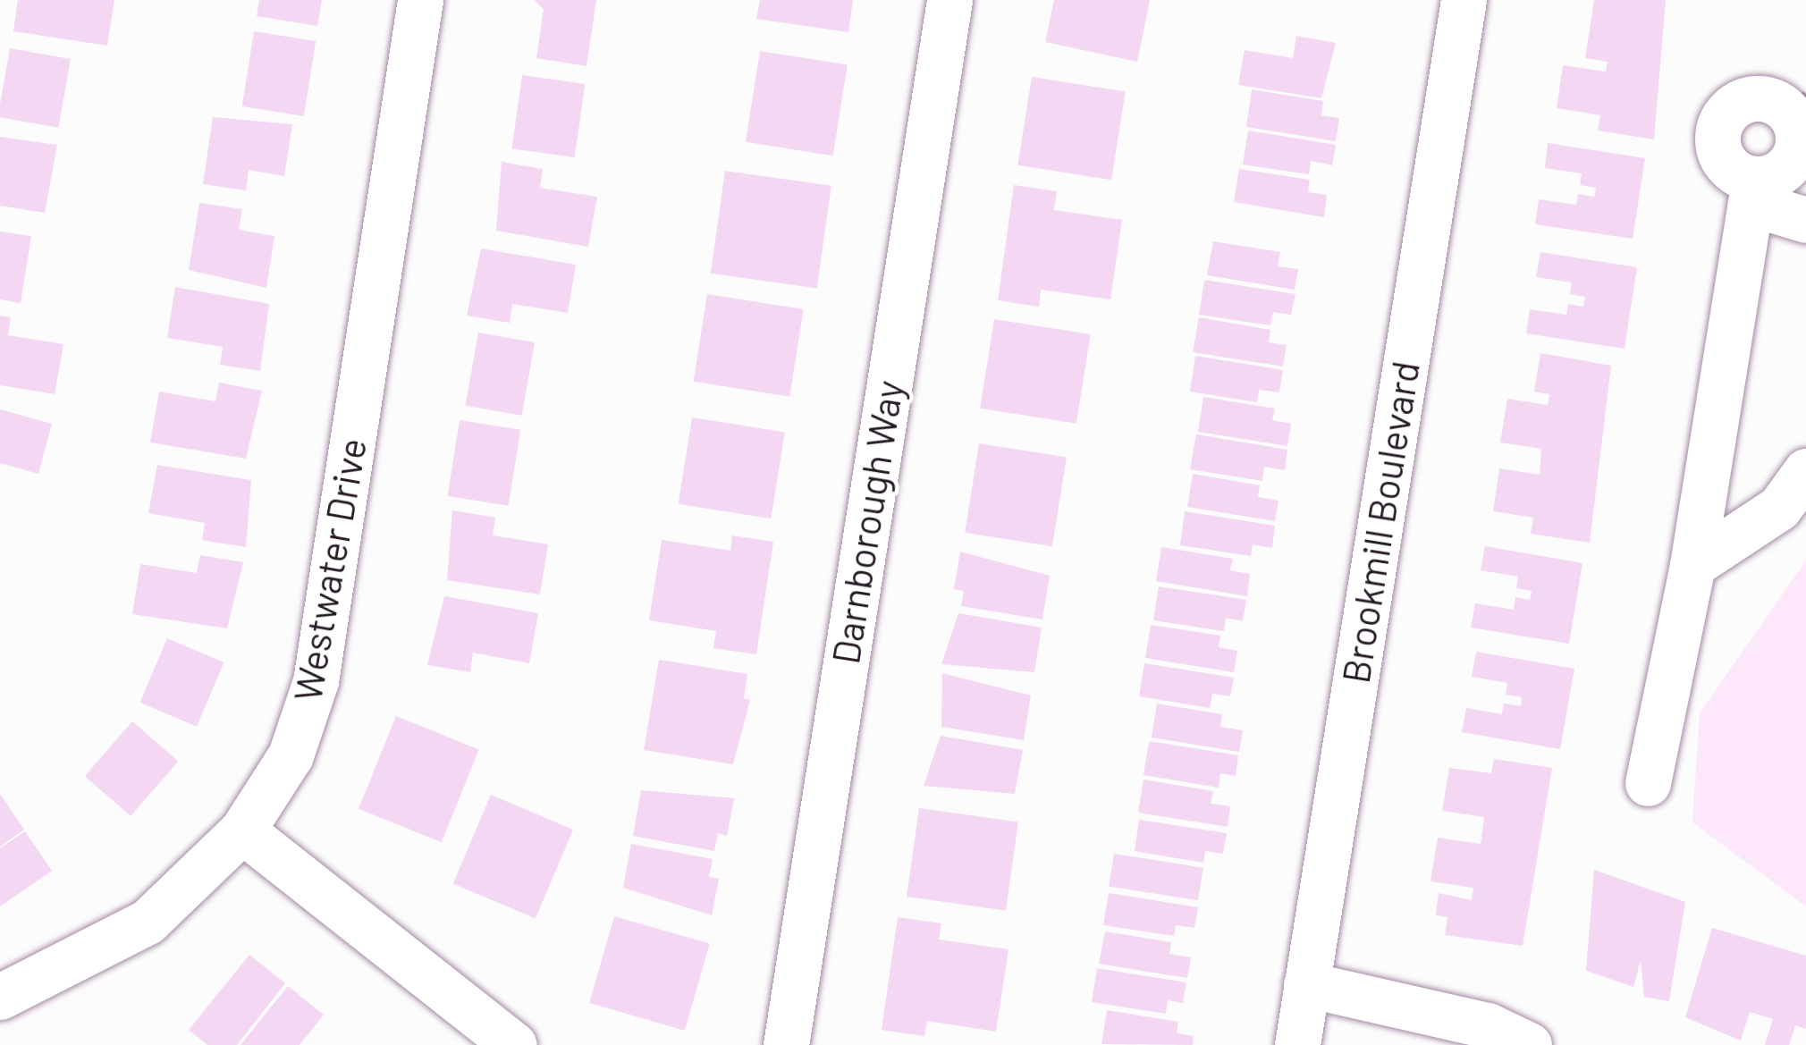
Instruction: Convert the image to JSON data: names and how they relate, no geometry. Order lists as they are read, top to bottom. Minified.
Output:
{"streets":{"street":["Darnborough Way","Brookmill Boulevard","Westwater Drive"]}}
